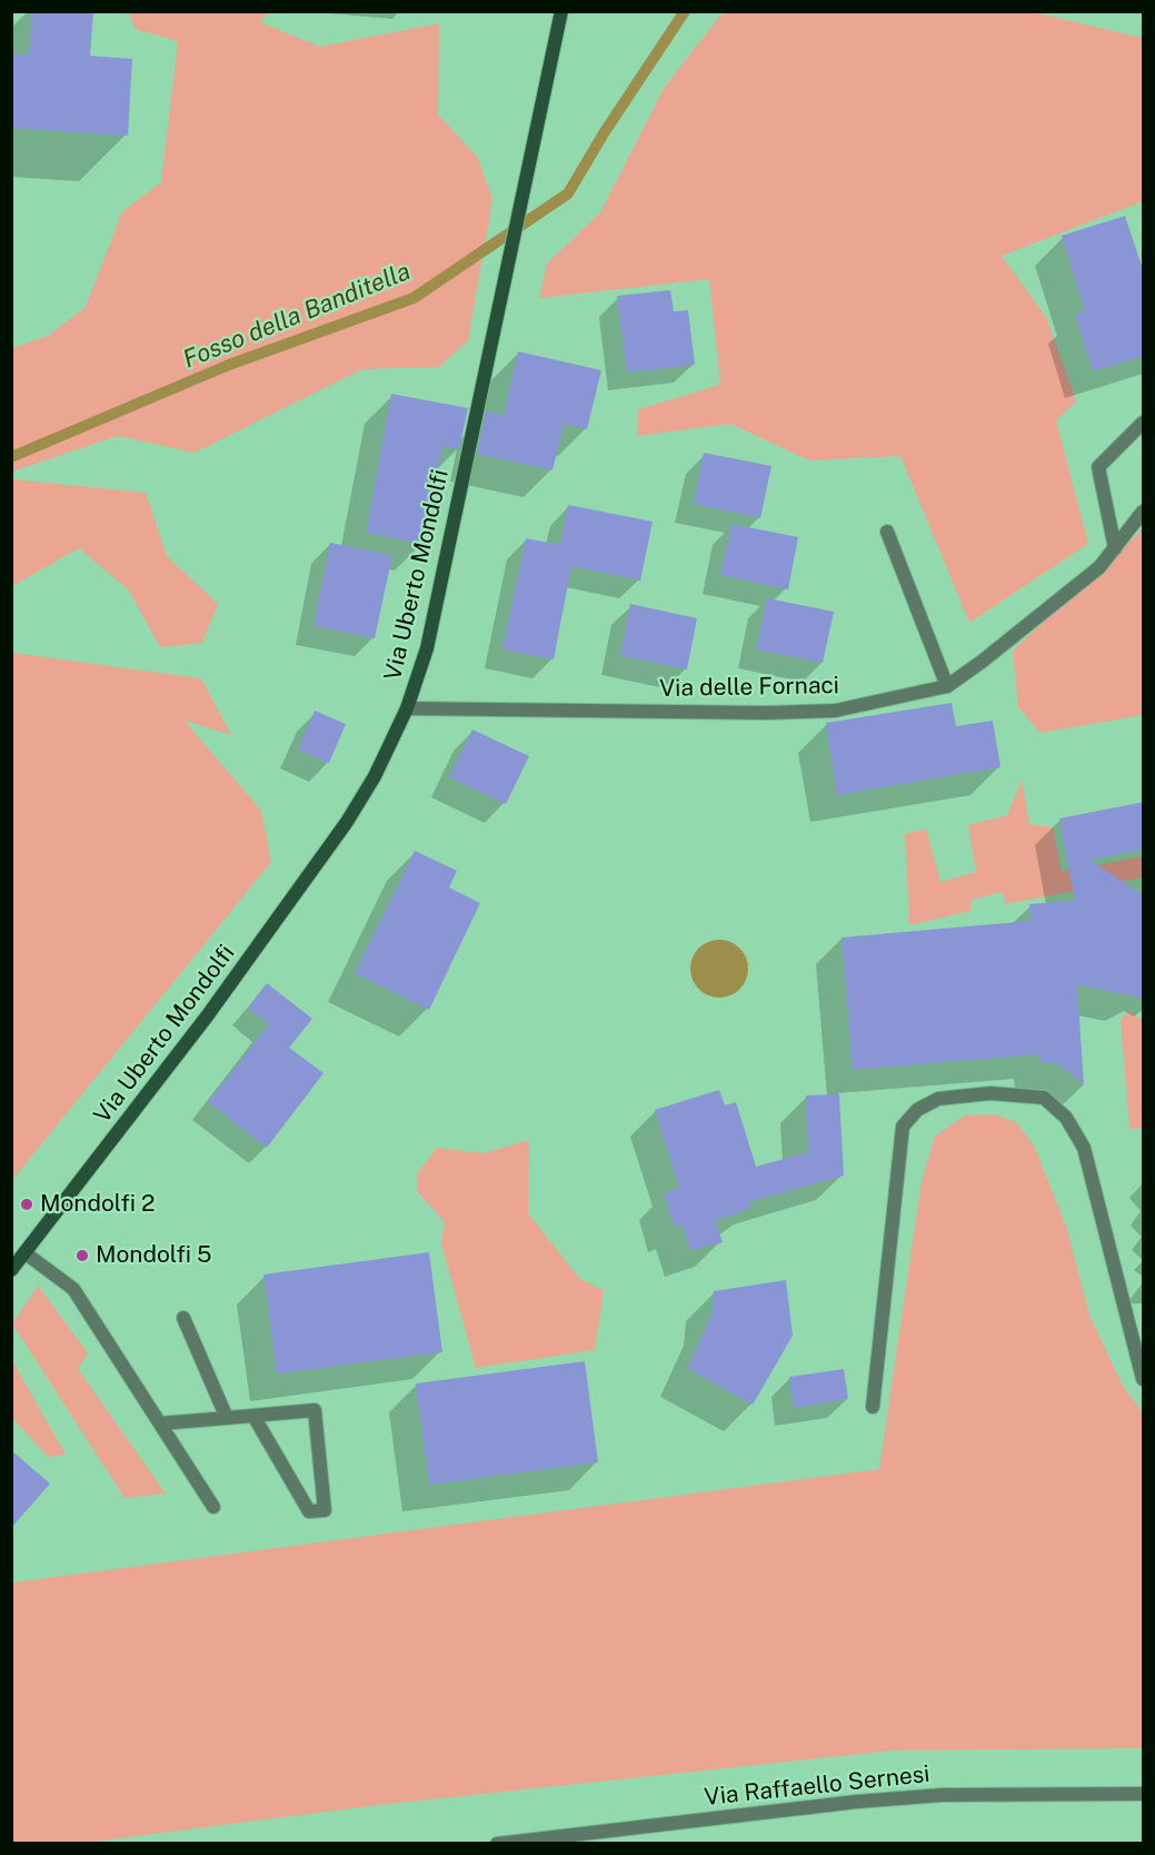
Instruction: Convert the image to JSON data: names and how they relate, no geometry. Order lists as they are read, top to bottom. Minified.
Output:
{"streets":{"main road":["Via Uberto Mondolfi"],"street":["Via delle Fornaci","Via Raffaello Sernesi"]},"crossings":[["Via Uberto Mondolfi","Via delle Fornaci"]],"water":["Fosso della Banditella"],"places":["Mondolfi 2","Mondolfi 5"]}
